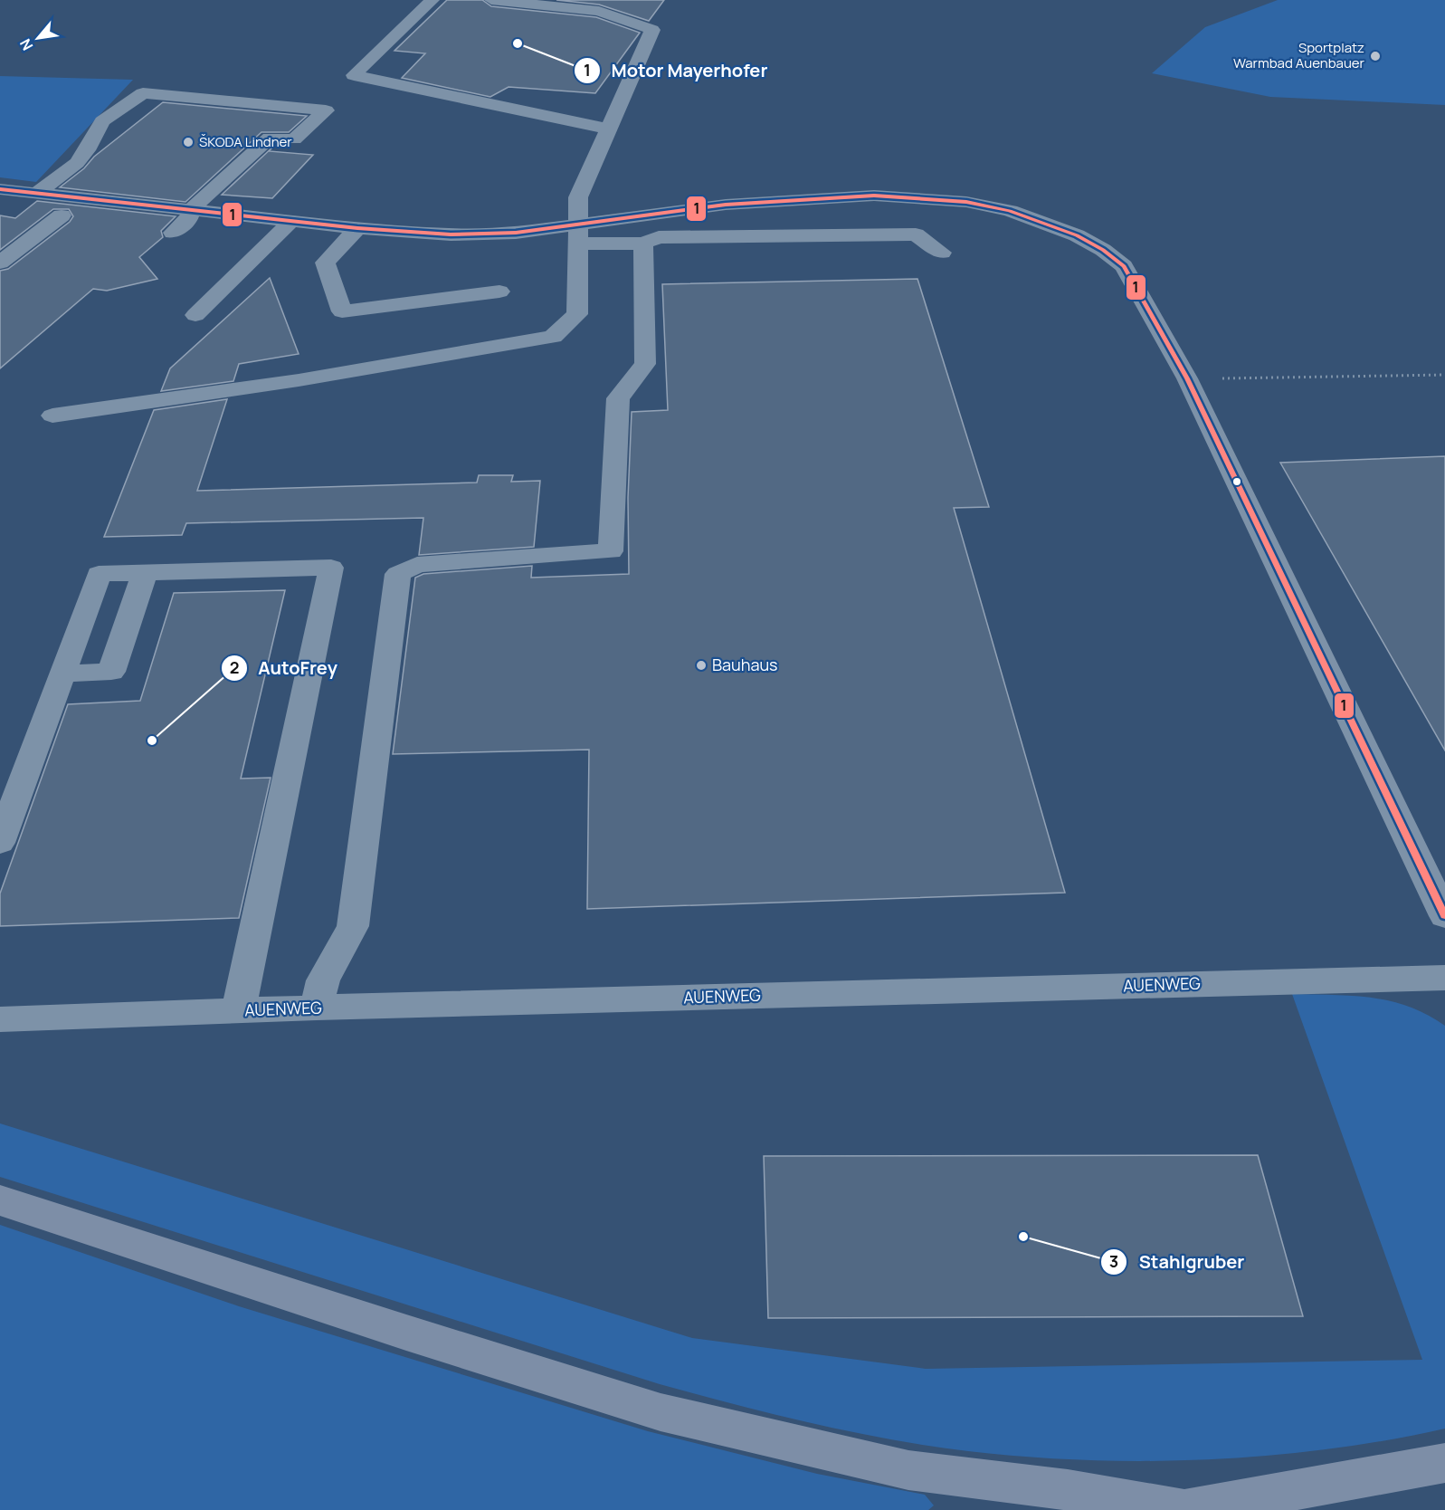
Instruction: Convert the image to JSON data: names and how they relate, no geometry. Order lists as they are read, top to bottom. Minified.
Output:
{"streets":{"street":["AUENWEG"]},"places":["Motor Mayerhofer","Sportplatz Warmbad Auenbauer","ŠKODA Lindner","Bauhaus","AutoFrey","Stahlgruber"],"lines":["transit line 1"],"north":"bottom left"}
